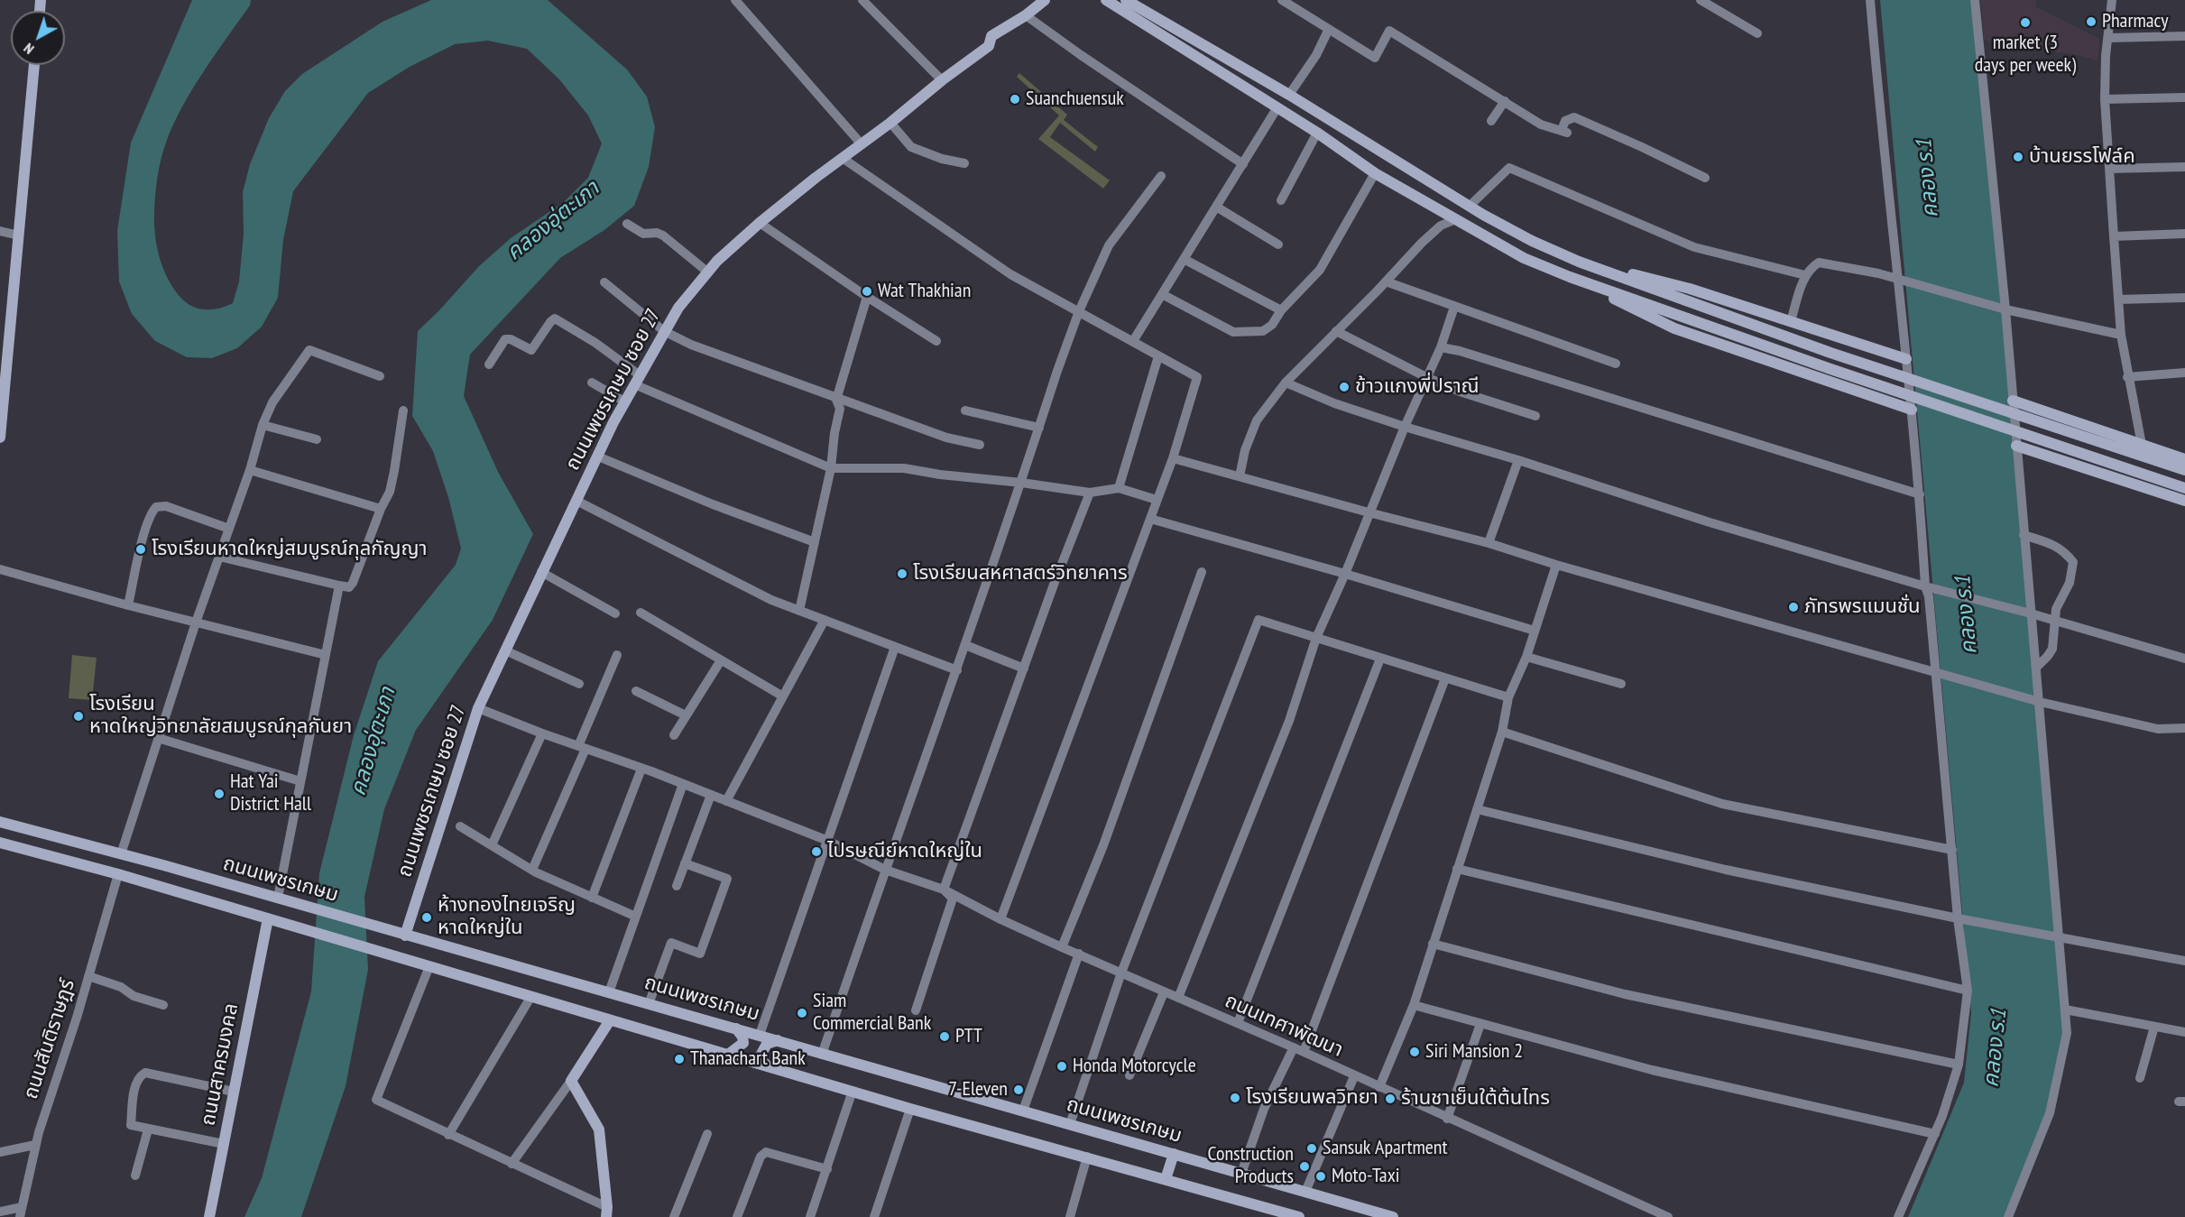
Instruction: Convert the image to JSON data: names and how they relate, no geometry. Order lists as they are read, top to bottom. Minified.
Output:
{"streets":{"main road":["ถนนเพชรเกษม ซอย 27","ถนนเพชรเกษม","ถนนสาครมงคล"],"street":["ถนนเทศาพัฒนา","ถนนสันติราษฎร์"]},"crossings":[["ถนนเพชรเกษม ซอย 27","ถนนเพชรเกษม"],["ถนนเพชรเกษม ซอย 27","ถนนเทศาพัฒนา"],["ถนนเพชรเกษม","ถนนสันติราษฎร์"],["ถนนเพชรเกษม","ถนนสาครมงคล"]],"water":["คลอง ร.1","คลองอุ่ตะเภา"],"places":["Pharmacy","market (3 days per week)","Suanchuensuk","บ้านยรรโฟล์ค","Wat Thakhian","ข้าวแกงพี่ปราณี","โรงเรียนหาดใหญ่สมบูรณ์กุลกัญญา","โรงเรียนสหศาสตร์วิทยาคาร","ภัทรพรแมนชั่น","โรงเรียน หาดใหญ่วิทยาลัยสมบูรณ์กุลกันยา","Hat Yai District Hall","ไปรษณีย์หาดใหญ่ใน","ห้างทองไทยเจริญ หาดใหญ่ใน","Siam Commercial Bank","PTT","Siri Mansion 2","Thanachart Bank","Honda Motorcycle","7-Eleven","โรงเรียนพลวิทยา","ร้านชาเย็นใต้ต้นไทร","Sansuk Apartment","Construction Products","Moto-Taxi"],"north":"bottom left"}
